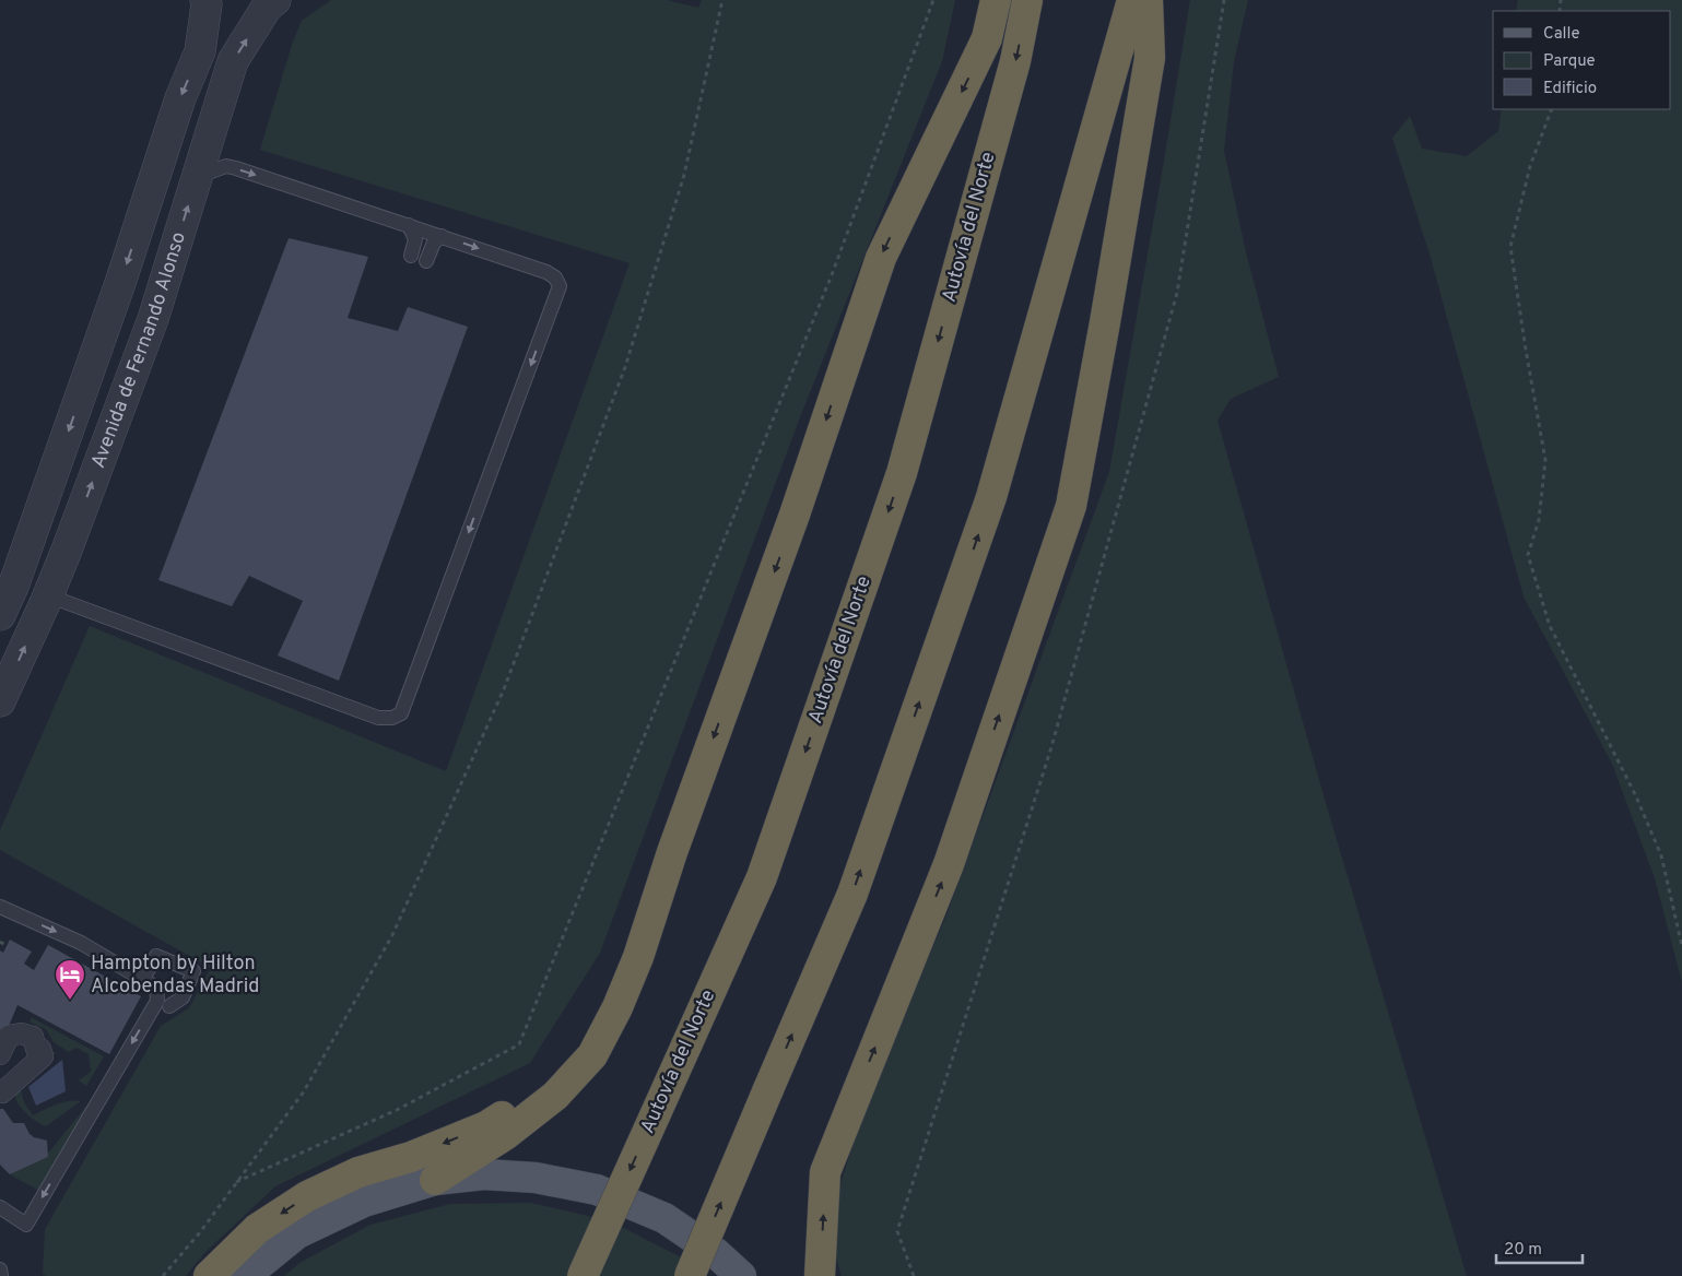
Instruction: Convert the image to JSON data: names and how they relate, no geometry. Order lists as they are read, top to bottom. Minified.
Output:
{"streets":{"highway":["Autovía del Norte"],"street":["Avenida de Fernando Alonso"]},"places":{"hotel":["Hampton by Hilton Alcobendas Madrid"]},"legend":["Calle","Parque","Edificio"],"scale_bar":"20 m"}
